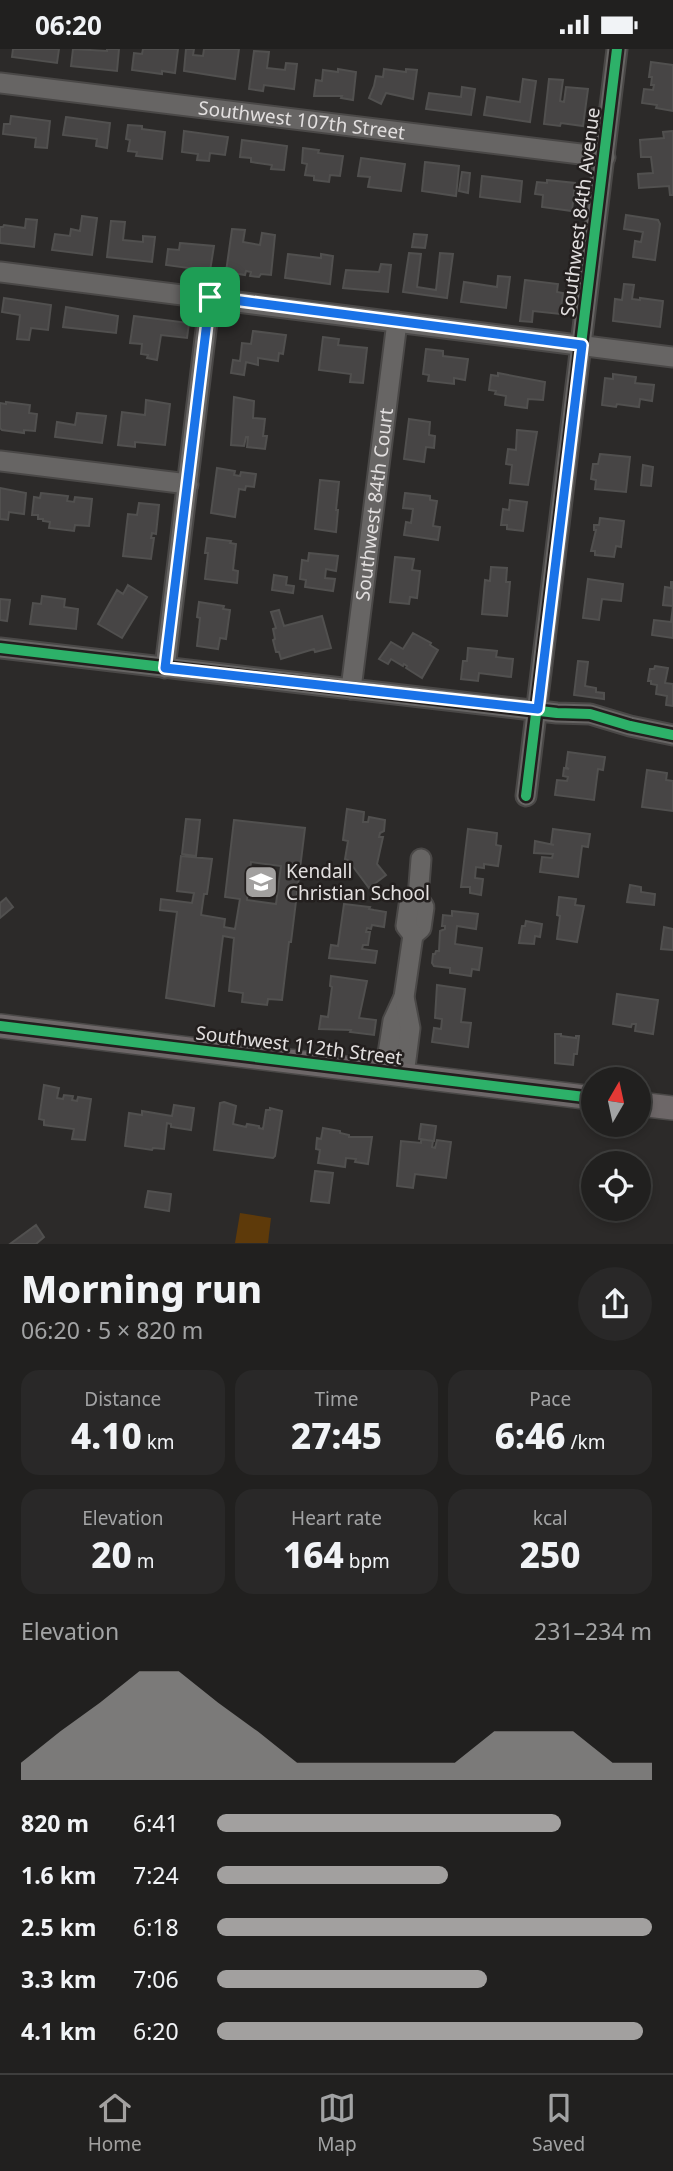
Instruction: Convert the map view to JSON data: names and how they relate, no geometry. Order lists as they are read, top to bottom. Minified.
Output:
{"streets":{"main road":["Southwest 112th Street"],"street":["Southwest 107th Street","Southwest 84th Avenue","Southwest 84th Court"]},"crossings":[["Southwest 107th Street","Southwest 84th Avenue"]],"places":{"school or university":["Kendall Christian School"]},"north":"top","page":{"status":"06:20","heading":["Morning run","06:20 · 5 × 820 m"],"stats":[["Distance","4.10 km"],["Time","27:45"],["Pace","6:46 /km"],["Elevation","20 m"],["Heart rate","164 bpm"],["kcal","250"]],"chart":["Elevation","231–234 m"],"list":[{"name":"820 m","note":"6:41"},{"name":"1.6 km","note":"7:24"},{"name":"2.5 km","note":"6:18"},{"name":"3.3 km","note":"7:06"},{"name":"4.1 km","note":"6:20"}],"tabs":["Home","Map","Saved"]}}
